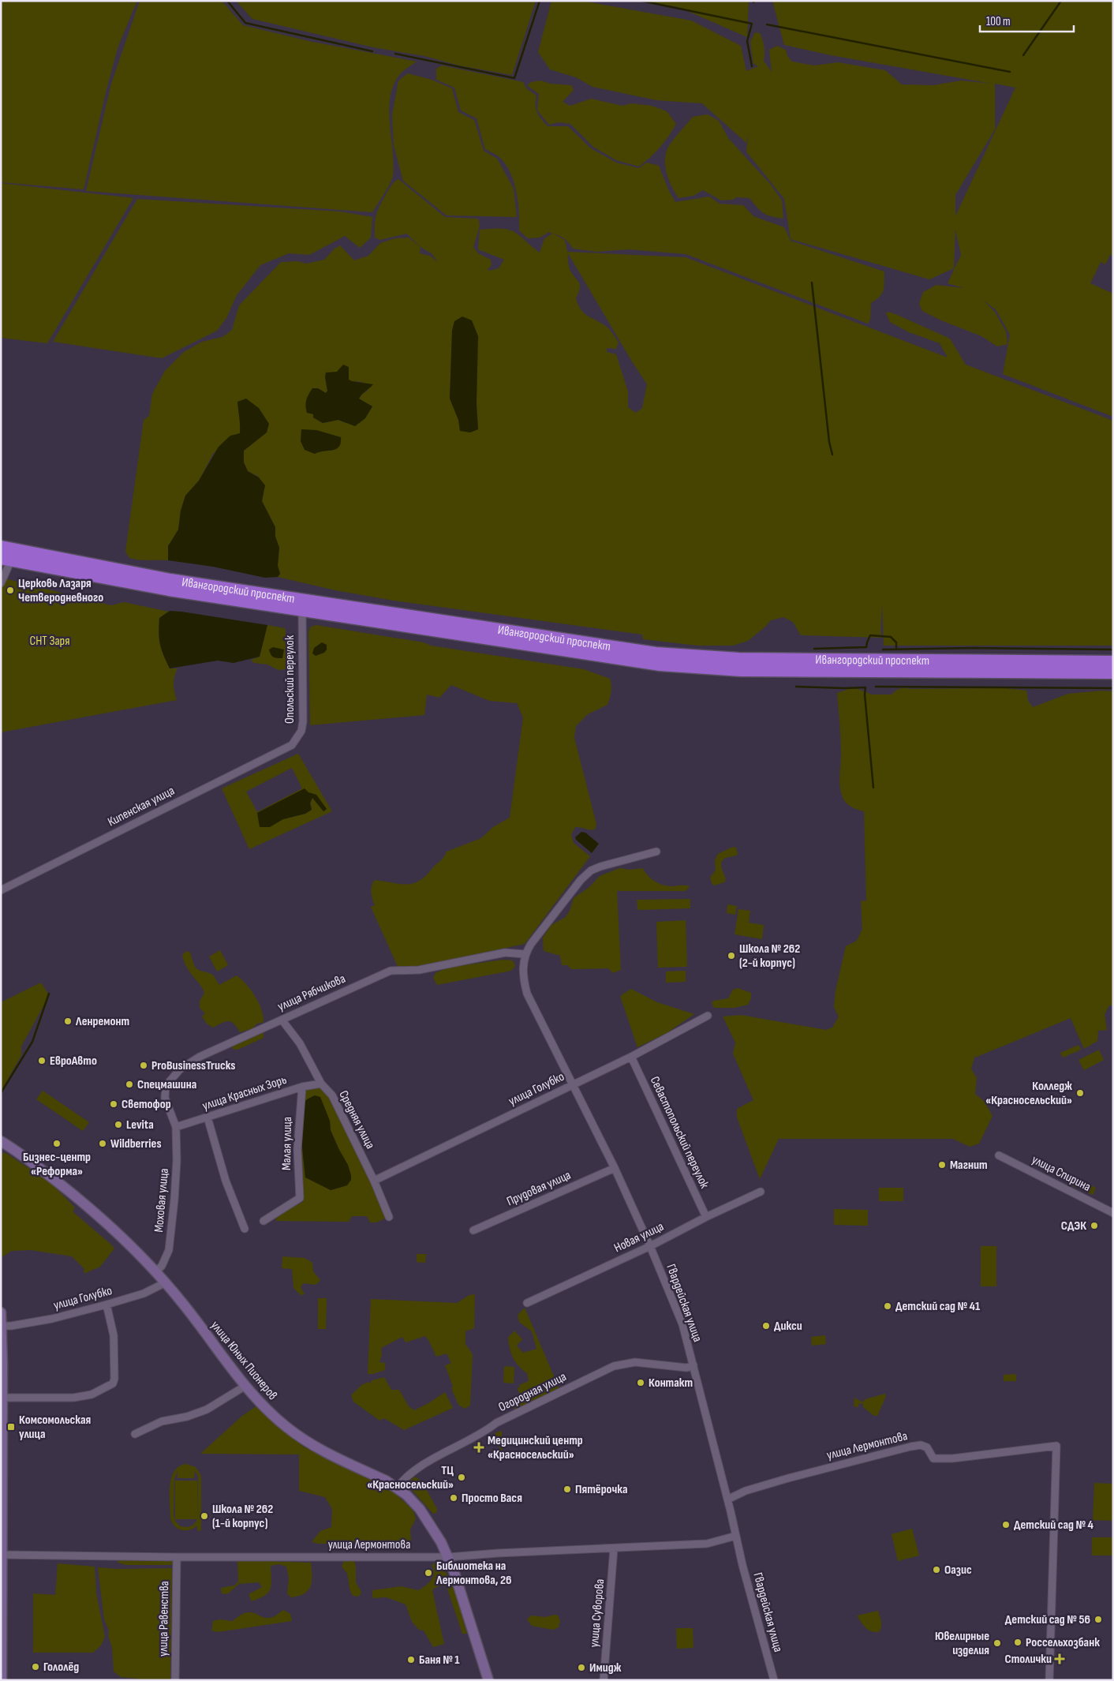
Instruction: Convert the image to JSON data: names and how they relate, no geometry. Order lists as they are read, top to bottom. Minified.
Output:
{"streets":{"highway":["Ивангородский проспект"],"main road":["улица Юных Пионеров"],"street":["Опольский переулок","Кипенская улица","улица Рябчикова","улица Голубко","улица Красных Зорь","Средняя улица","Севастопольский переулок","Малая улица","улица Спирина","Прудовая улица","Моховая улица","Новая улица","Гвардейская улица","Огородная улица","улица Лермонтова","улица Суворова","улица Равенства"]},"crossings":[["Ивангородский проспект","Опольский переулок"],["Опольский переулок","Кипенская улица"],["улица Рябчикова","улица Красных Зорь"],["улица Рябчикова","Средняя улица"],["улица Рябчикова","Моховая улица"],["улица Рябчикова","Гвардейская улица"],["улица Голубко","Средняя улица"],["улица Голубко","Севастопольский переулок"],["улица Голубко","Гвардейская улица"],["улица Голубко","улица Юных Пионеров"],["улица Красных Зорь","Средняя улица"],["улица Красных Зорь","Малая улица"],["улица Красных Зорь","Моховая улица"],["Севастопольский переулок","Новая улица"],["Прудовая улица","Гвардейская улица"],["Моховая улица","улица Юных Пионеров"],["Новая улица","Гвардейская улица"],["Гвардейская улица","Огородная улица"],["Гвардейская улица","улица Лермонтова"],["улица Юных Пионеров","Огородная улица"],["улица Юных Пионеров","улица Лермонтова"],["улица Лермонтова","улица Суворова"],["улица Лермонтова","улица Равенства"]],"parks":["СНТ Заря"],"places":{"other":["Церковь Лазаря Четверодневного","Школа № 262 (2-й корпус)","Ленремонт","ЕвроАвто","ProBusinessTrucks","Спецмашина","Колледж «Красносельский»","Светофор","Levita","Бизнес-центр «Реформа»","Wildberries","Магнит","СДЭК","Детский сад № 41","Дикси","Контакт","ТЦ «Красносельский»","Пятёрочка","Просто Вася","Школа № 262 (1-й корпус)","Детский сад № 4","Оазис","Библиотека на Лермонтова, 26","Детский сад № 56","Россельхозбанк","Ювелирные изделия","Баня № 1","Гололёд","Имидж"],"transit":["Комсомольская улица"],"health":["Медицинский центр «Красносельский»","Столички"]},"scale_bar":"100 m"}
